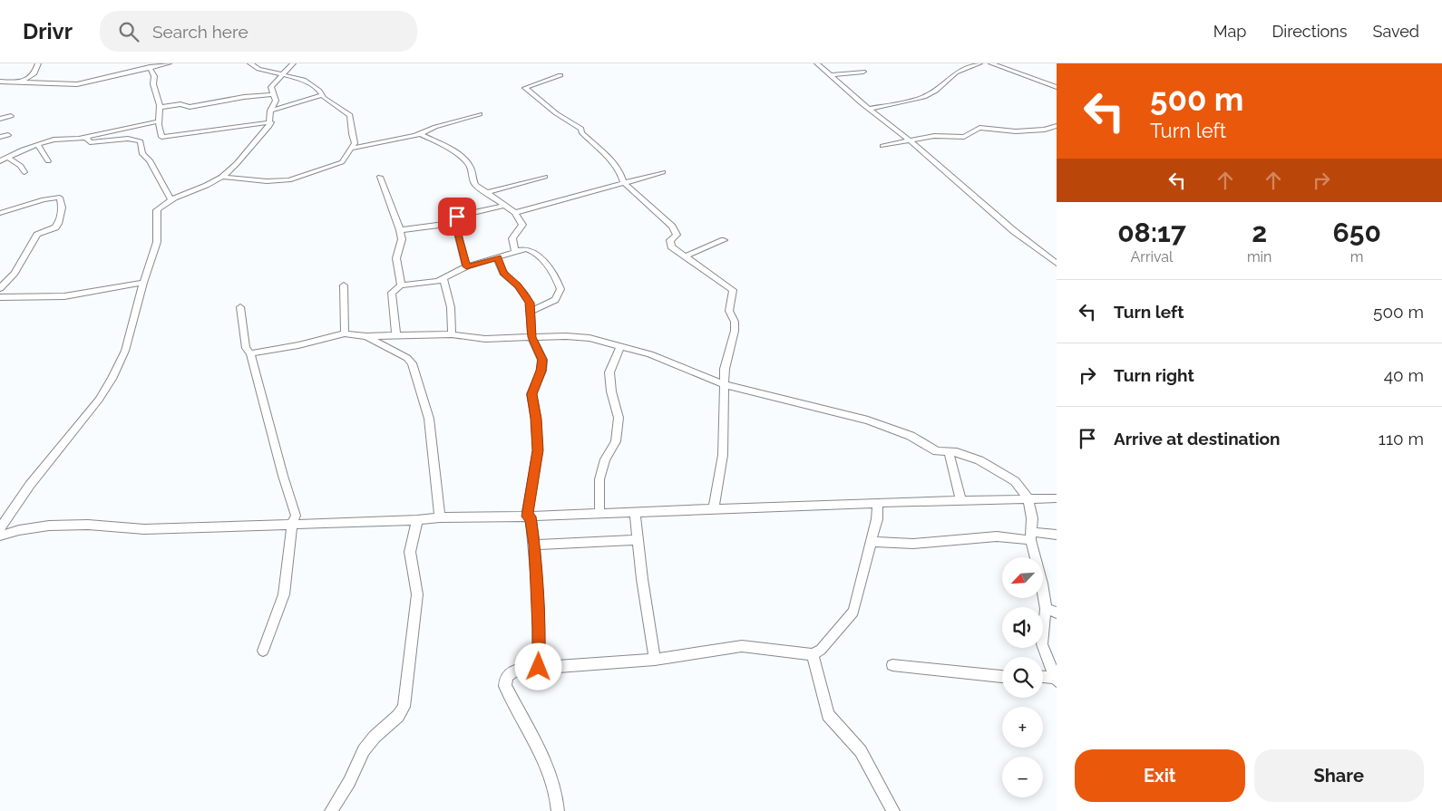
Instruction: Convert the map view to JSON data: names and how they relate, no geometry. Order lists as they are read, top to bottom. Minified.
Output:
{"north":"bottom left","page":{"header":"Drivr","search":"Search here","nav":["Map","Directions","Saved"],"turn":["500 m","Turn left"],"eta":["08:17","Arrival","2","min","650","m"],"list":[{"name":"Turn left","value":"500 m"},{"name":"Turn right","value":"40 m"},{"name":"Arrive at destination","value":"110 m"}],"map_buttons":["+","−"],"buttons":["Exit","Share"]}}
